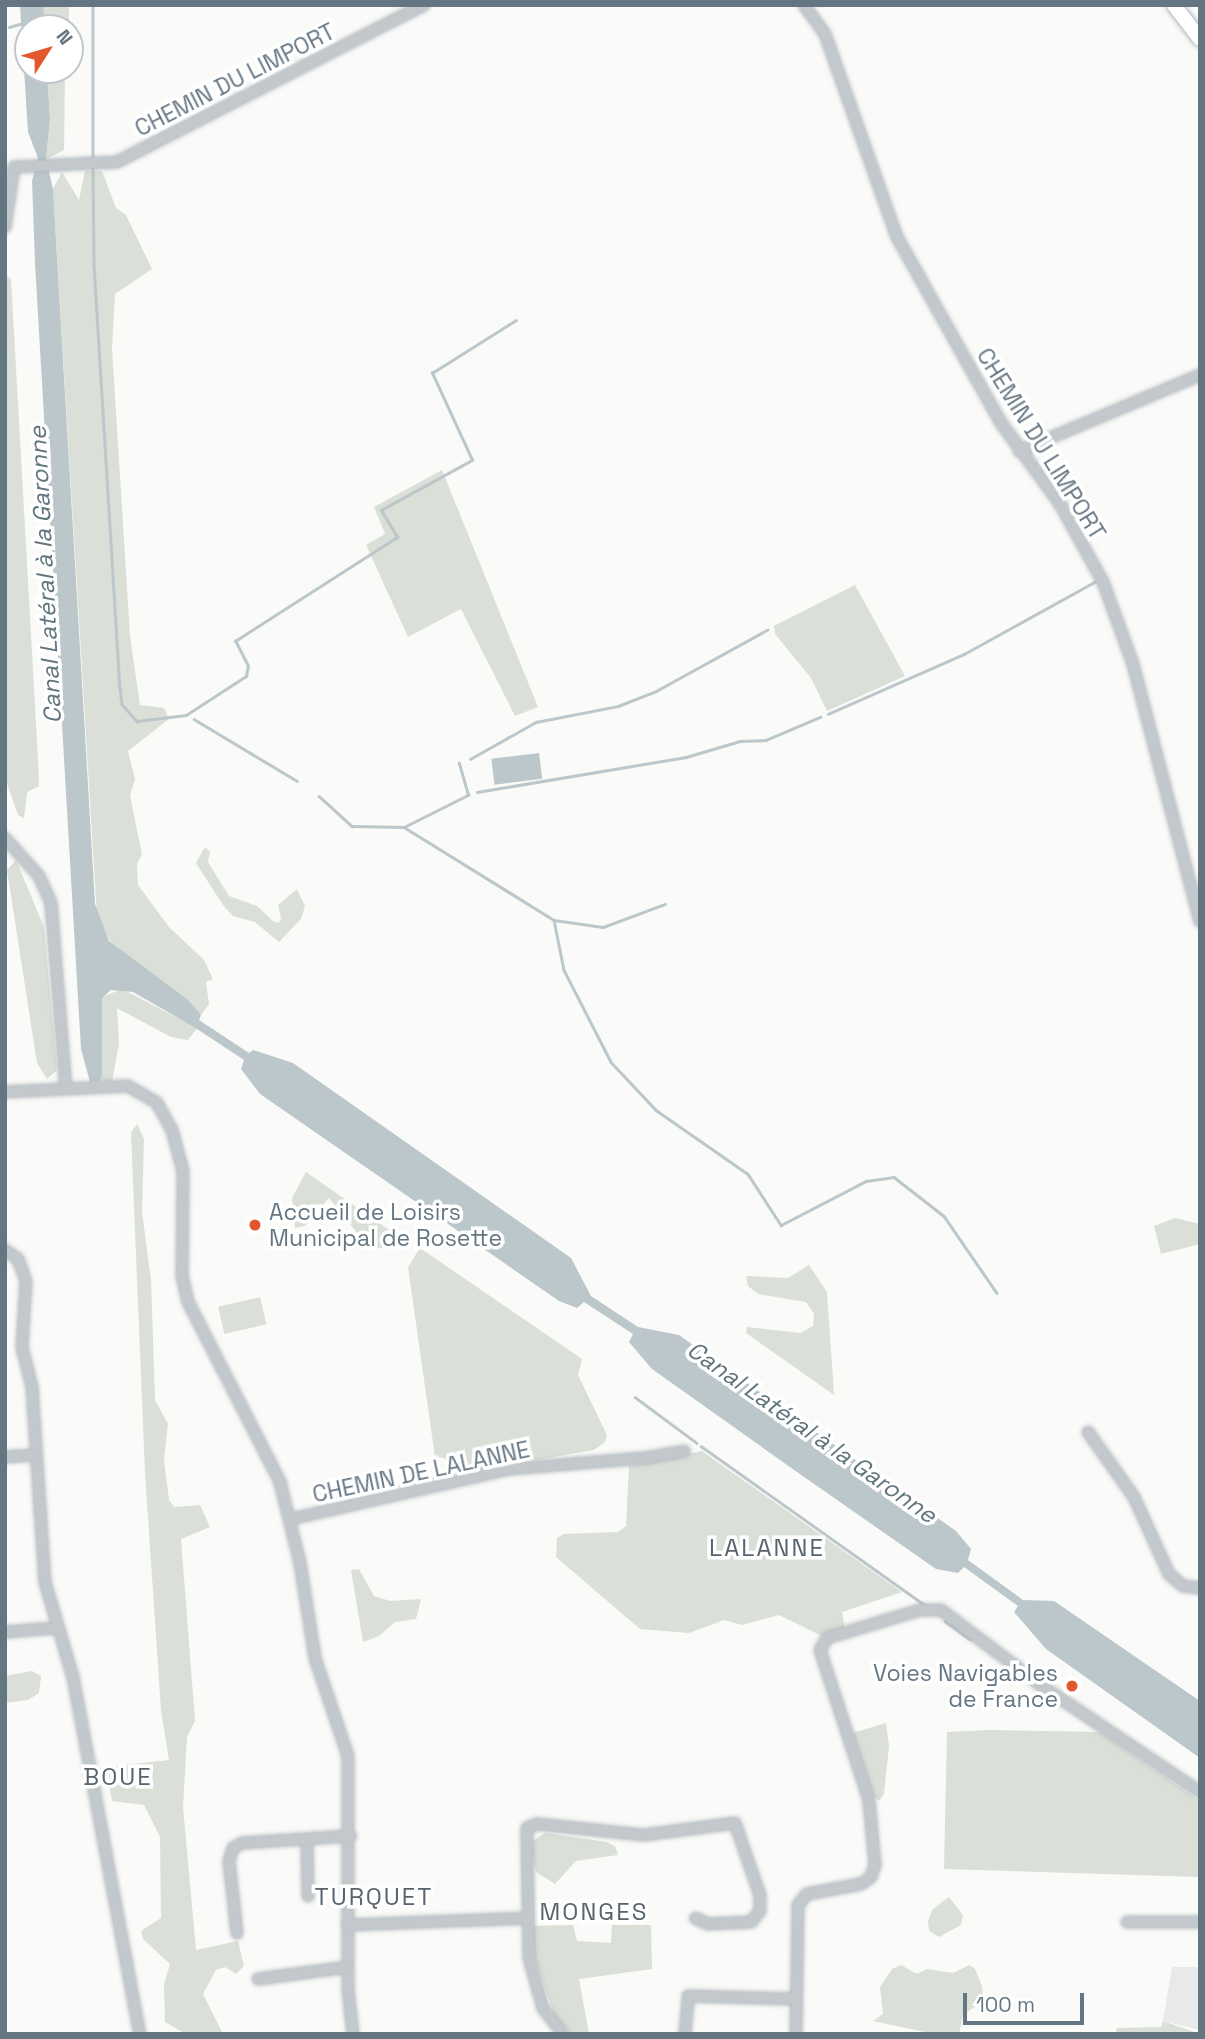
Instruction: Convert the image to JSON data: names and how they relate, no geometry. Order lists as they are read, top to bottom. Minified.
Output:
{"streets":{"street":["CHEMIN DU LIMPORT","CHEMIN DE LALANNE"]},"districts":["LALANNE","BOUE","TURQUET","MONGES"],"water":["Canal Latéral à la Garonne"],"places":["Accueil de Loisirs Municipal de Rosette","Voies Navigables de France"],"scale_bar":"100 m","north":"top right"}
